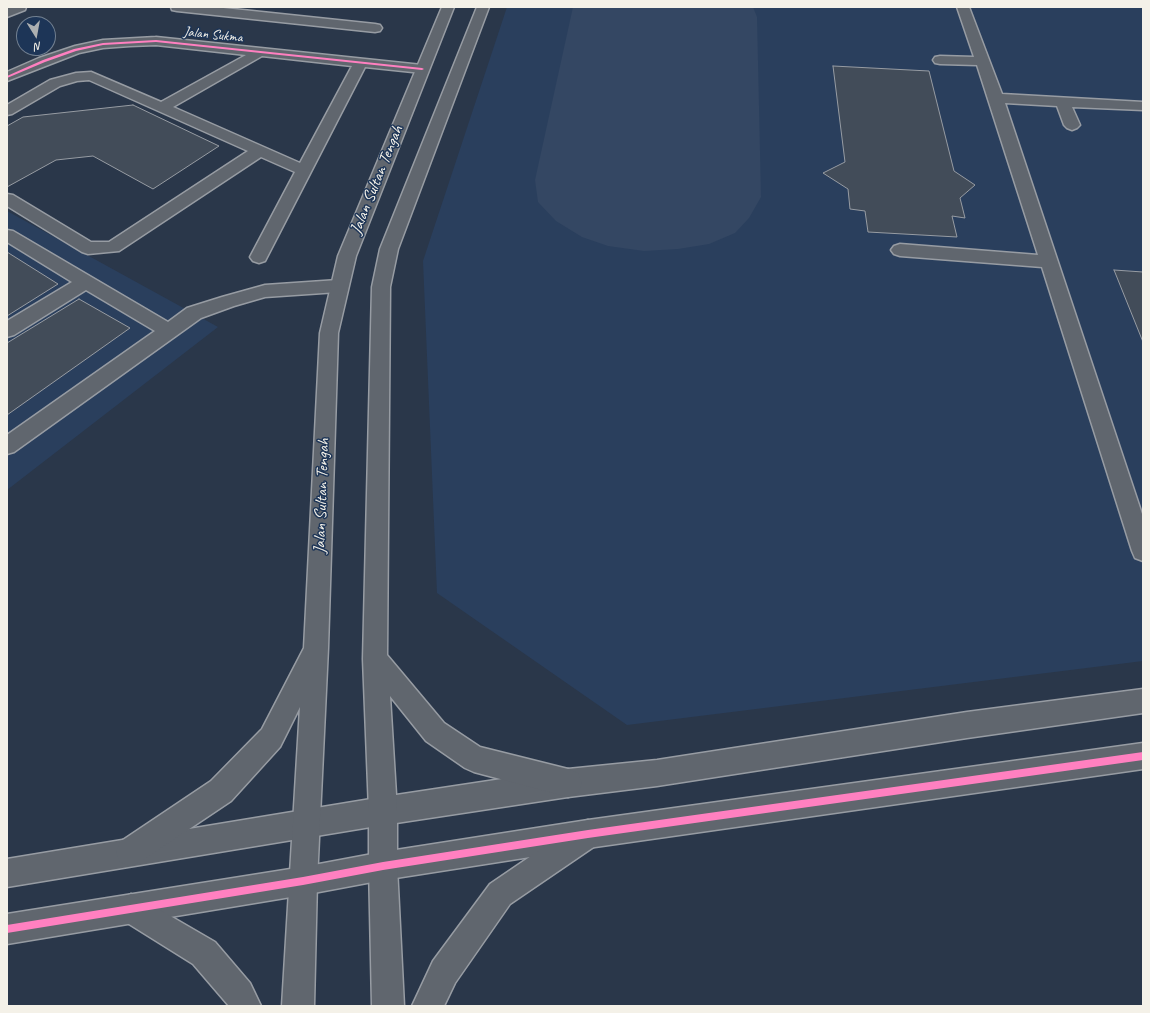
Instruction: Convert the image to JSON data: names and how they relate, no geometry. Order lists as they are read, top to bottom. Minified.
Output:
{"streets":{"main road":["Jalan Sukma","Jalan Sultan Tengah"]},"crossings":[["Jalan Sukma","Jalan Sultan Tengah"]],"north":"bottom"}
